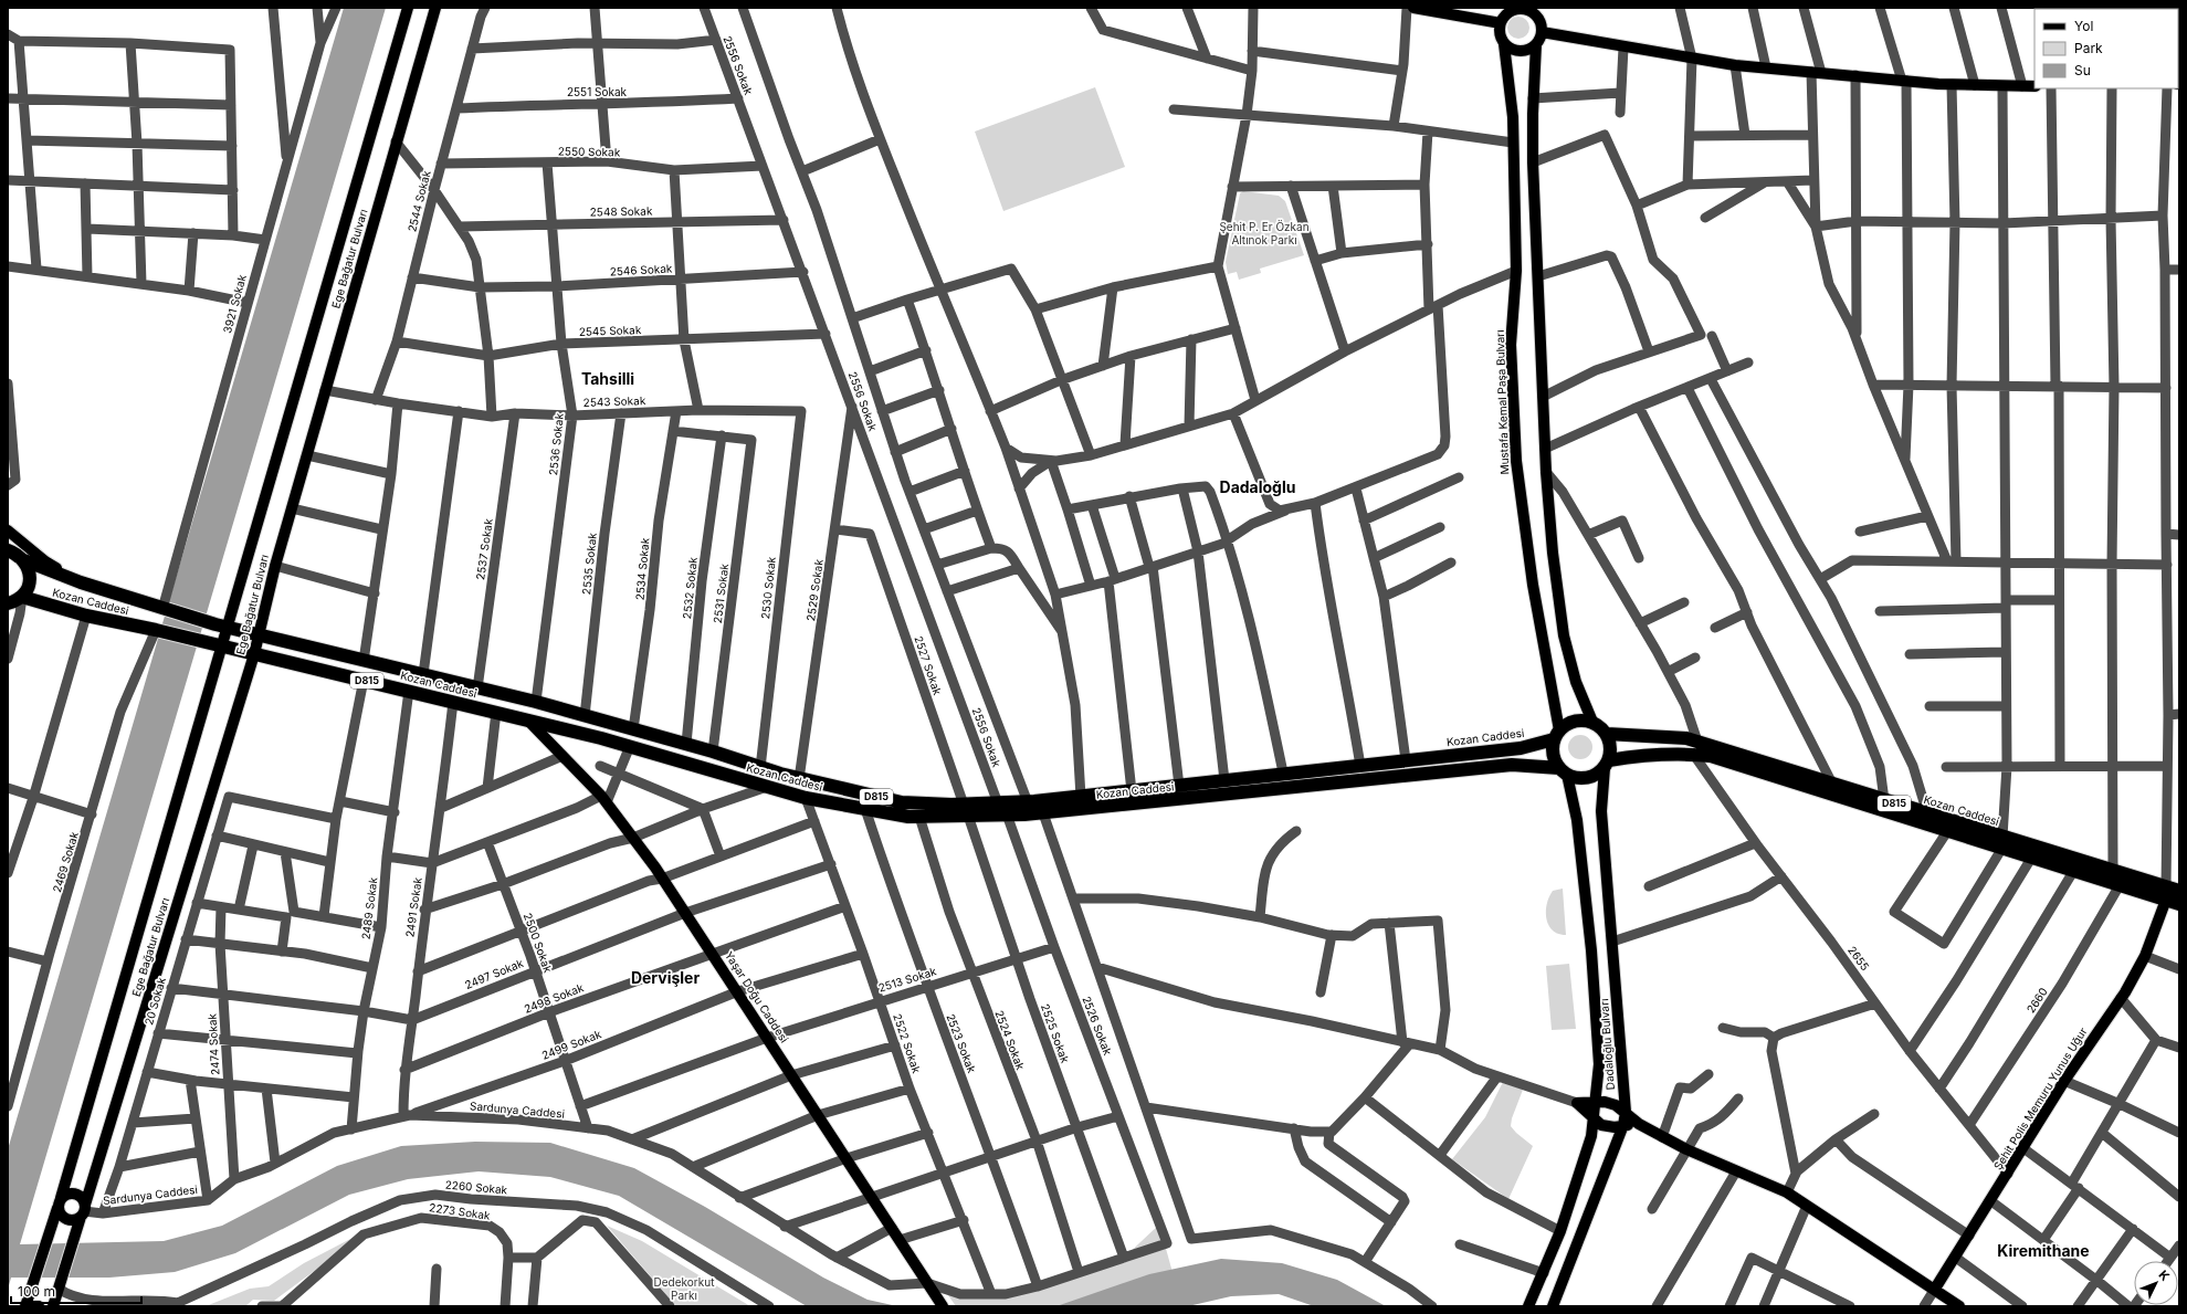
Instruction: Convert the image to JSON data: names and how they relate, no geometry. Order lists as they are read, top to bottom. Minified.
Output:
{"streets":{"highway":["Kozan Caddesi","D815"],"main road":["Ege Bağatur Bulvarı","Mustafa Kemal Paşa Bulvarı","Yaşar Doğu Caddesi","Dadaloğlu Bulvarı","Şehit Polis Memuru Yunus Uğur"],"street":["2556 Sokak","2551 Sokak","2550 Sokak","2544 Sokak","2548 Sokak","2546 Sokak","3921 Sokak","2545 Sokak","2543 Sokak","2536 Sokak","2537 Sokak","2535 Sokak","2534 Sokak","2532 Sokak","2530 Sokak","2529 Sokak","2531 Sokak","2527 Sokak","2469 Sokak","2491 Sokak","2489 Sokak","2500 Sokak","2655","2497 Sokak","2513 Sokak","2498 Sokak","2660","20 Sokak","2526 Sokak","2525 Sokak","2524 Sokak","2522 Sokak","2523 Sokak","2474 Sokak","2499 Sokak","Sardunya Caddesi","2260 Sokak","2273 Sokak"]},"crossings":[["2556 Sokak","2551 Sokak"],["2556 Sokak","2550 Sokak"],["2556 Sokak","2548 Sokak"],["2556 Sokak","2546 Sokak"],["2556 Sokak","2545 Sokak"],["2556 Sokak","2529 Sokak"],["2556 Sokak","Kozan Caddesi"],["2551 Sokak","2544 Sokak"],["2550 Sokak","2544 Sokak"],["2550 Sokak","2536 Sokak"],["2544 Sokak","2546 Sokak"],["2544 Sokak","2545 Sokak"],["2544 Sokak","2543 Sokak"],["2548 Sokak","2536 Sokak"],["Ege Bağatur Bulvarı","2543 Sokak"],["Ege Bağatur Bulvarı","Kozan Caddesi"],["Ege Bağatur Bulvarı","Sardunya Caddesi"],["Ege Bağatur Bulvarı","2260 Sokak"],["2546 Sokak","2536 Sokak"],["3921 Sokak","Kozan Caddesi"],["2545 Sokak","2536 Sokak"],["2543 Sokak","2536 Sokak"],["2543 Sokak","2537 Sokak"],["2543 Sokak","2535 Sokak"],["2543 Sokak","2534 Sokak"],["2543 Sokak","2530 Sokak"],["Mustafa Kemal Paşa Bulvarı","Kozan Caddesi"],["Mustafa Kemal Paşa Bulvarı","Dadaloğlu Bulvarı"],["2536 Sokak","Kozan Caddesi"],["2537 Sokak","Kozan Caddesi"],["2535 Sokak","Kozan Caddesi"],["2534 Sokak","Kozan Caddesi"],["2532 Sokak","2531 Sokak"],["2532 Sokak","Kozan Caddesi"],["2530 Sokak","Kozan Caddesi"],["2529 Sokak","Kozan Caddesi"],["2529 Sokak","2527 Sokak"],["2531 Sokak","Kozan Caddesi"],["Kozan Caddesi","2527 Sokak"],["Kozan Caddesi","D815"],["Kozan Caddesi","2469 Sokak"],["Kozan Caddesi","2491 Sokak"],["Kozan Caddesi","2489 Sokak"],["Kozan Caddesi","2655"],["Kozan Caddesi","Yaşar Doğu Caddesi"],["Kozan Caddesi","2660"],["Kozan Caddesi","2526 Sokak"],["Kozan Caddesi","2525 Sokak"],["Kozan Caddesi","2524 Sokak"],["Kozan Caddesi","2522 Sokak"],["Kozan Caddesi","2523 Sokak"],["Kozan Caddesi","Dadaloğlu Bulvarı"],["Kozan Caddesi","Şehit Polis Memuru Yunus Uğur"],["2527 Sokak","2525 Sokak"],["2491 Sokak","2497 Sokak"],["2491 Sokak","2498 Sokak"],["2491 Sokak","2499 Sokak"],["2491 Sokak","Sardunya Caddesi"],["2489 Sokak","Sardunya Caddesi"],["2500 Sokak","2497 Sokak"],["2500 Sokak","2513 Sokak"],["2500 Sokak","2498 Sokak"],["2500 Sokak","2499 Sokak"],["2500 Sokak","Sardunya Caddesi"],["2655","2660"],["2655","Şehit Polis Memuru Yunus Uğur"],["2497 Sokak","Yaşar Doğu Caddesi"],["2497 Sokak","2522 Sokak"],["2513 Sokak","Yaşar Doğu Caddesi"],["2513 Sokak","2526 Sokak"],["2513 Sokak","2525 Sokak"],["2513 Sokak","2524 Sokak"],["2513 Sokak","2522 Sokak"],["2513 Sokak","2523 Sokak"],["Yaşar Doğu Caddesi","2498 Sokak"],["Yaşar Doğu Caddesi","2499 Sokak"],["Yaşar Doğu Caddesi","Sardunya Caddesi"],["2498 Sokak","2522 Sokak"],["20 Sokak","Sardunya Caddesi"],["2526 Sokak","2525 Sokak"],["2522 Sokak","2499 Sokak"],["2474 Sokak","Sardunya Caddesi"],["2499 Sokak","Sardunya Caddesi"]],"districts":["Tahsilli","Dadaloğlu","Dervişler","Kiremithane"],"parks":["Şehit P. Er Özkan Altınok Parkı","Dedekorkut Parkı"],"legend":["Yol","Park","Su"],"scale_bar":"100 m","north":"top right"}
